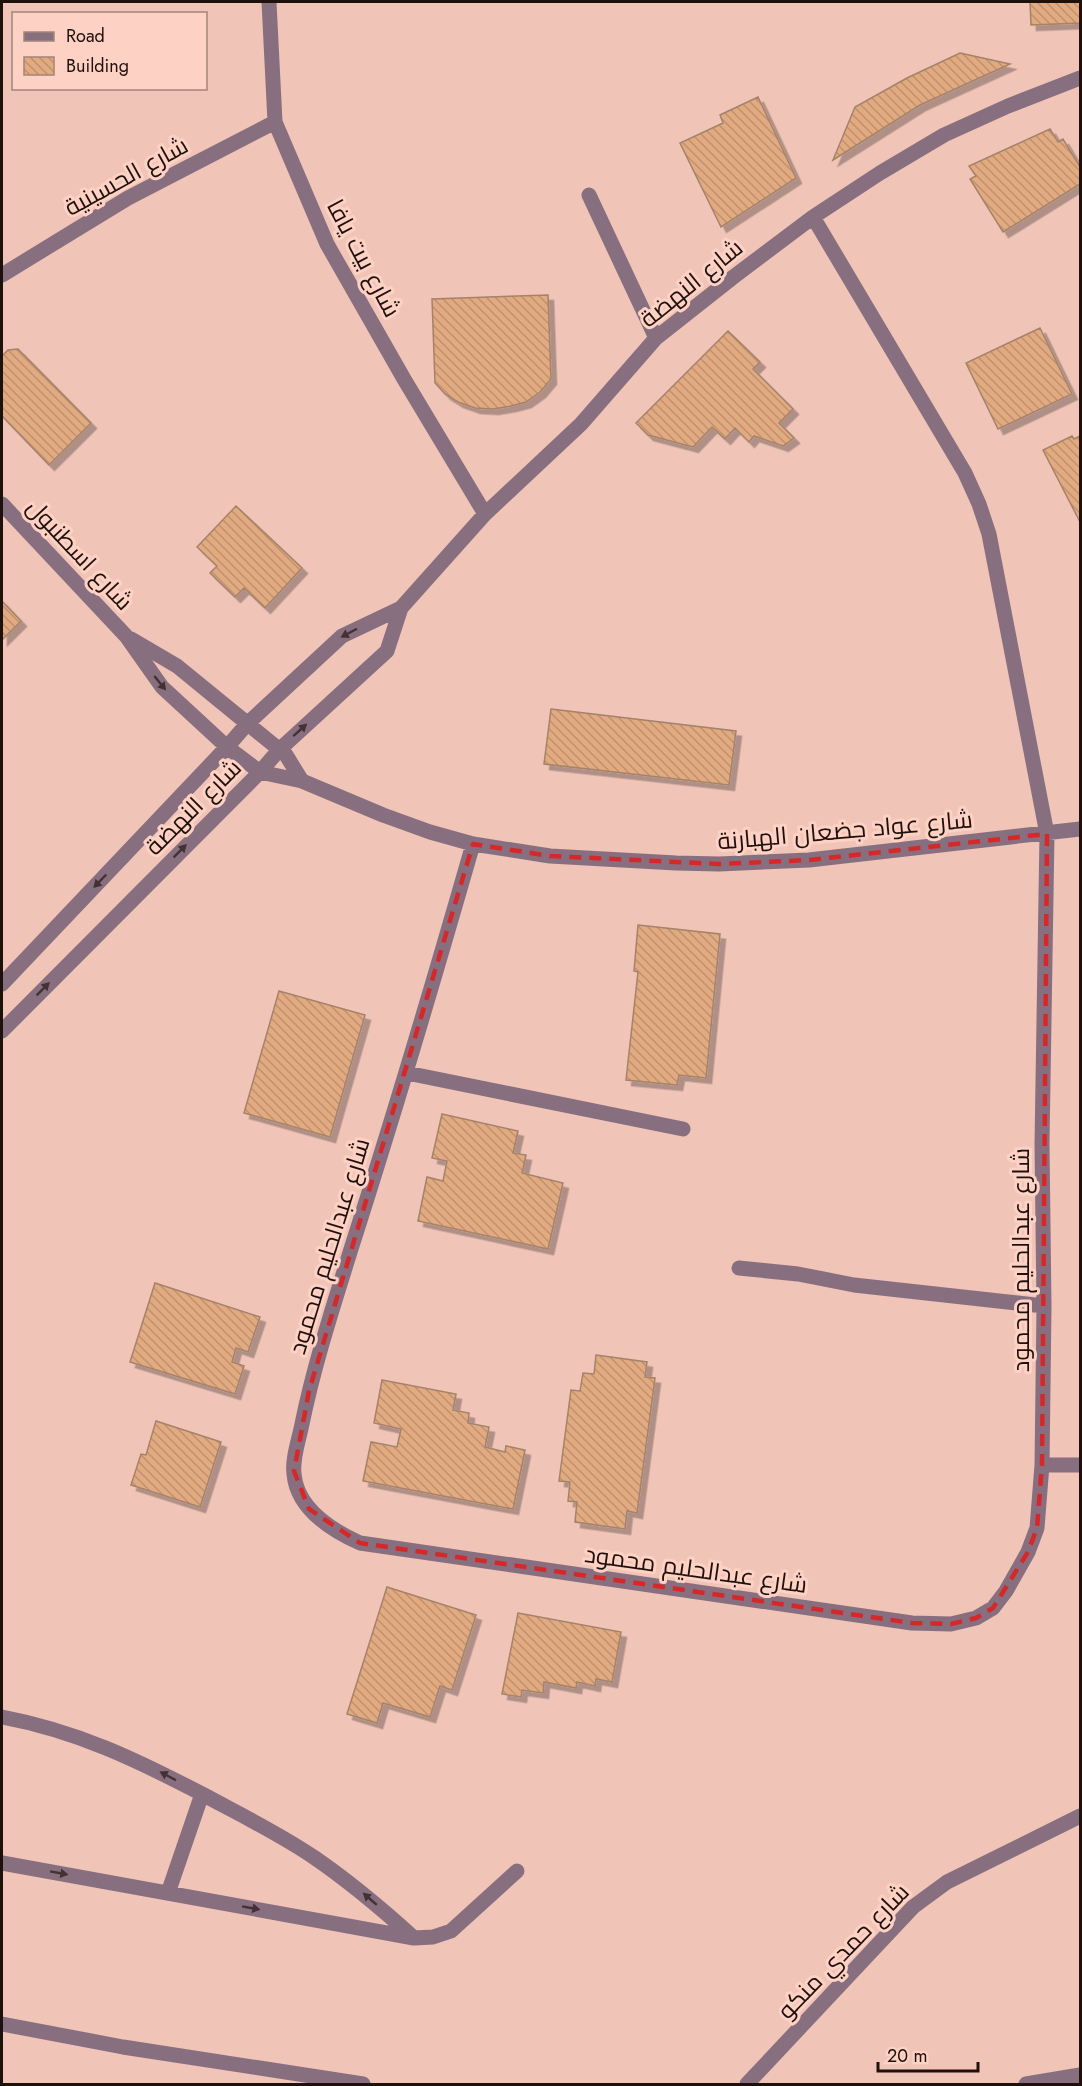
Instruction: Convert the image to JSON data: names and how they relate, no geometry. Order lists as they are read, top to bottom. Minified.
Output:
{"streets":{"street":["شارع الحسينية","شارع بيت يافا","شارع النهضة","شارع اسطنبول","شارع عواد جضعان الهبارنة","شارع عبدالحليم محمود","شارع حمدي منكو"]},"crossings":[["شارع الحسينية","شارع بيت يافا"],["شارع بيت يافا","شارع النهضة"],["شارع النهضة","شارع اسطنبول"],["شارع النهضة","شارع عواد جضعان الهبارنة"],["شارع النهضة","شارع عبدالحليم محمود"],["شارع اسطنبول","شارع عواد جضعان الهبارنة"],["شارع عواد جضعان الهبارنة","شارع عبدالحليم محمود"]],"legend":["Road","Building"],"scale_bar":"20 m"}
